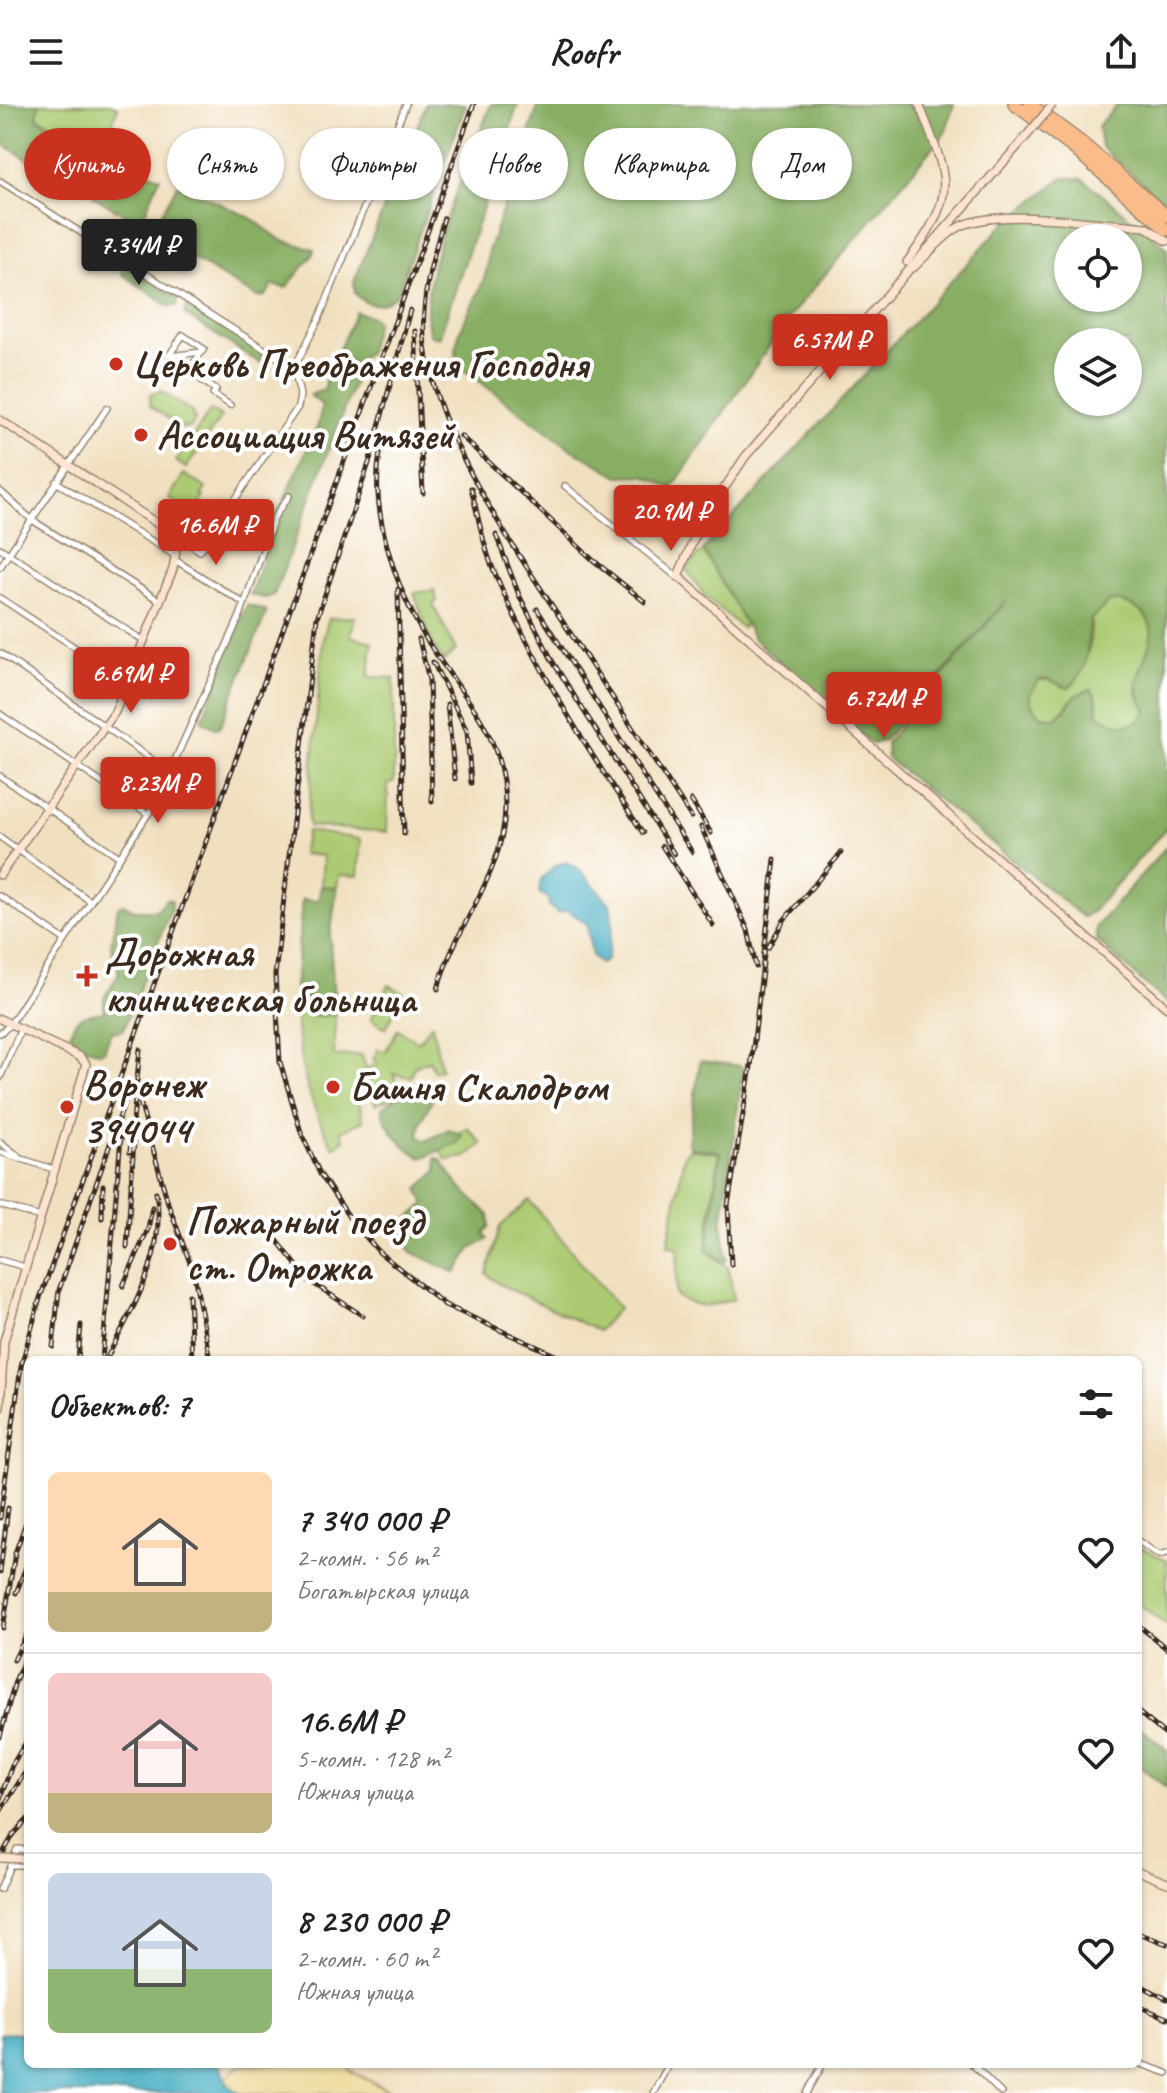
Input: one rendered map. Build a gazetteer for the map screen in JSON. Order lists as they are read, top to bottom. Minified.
{"places":{"other":["Церковь Преображения Господня","Ассоциация Витязей","Башня Скалодром","Воронеж 394044","Пожарный поезд ст. Отрожка"],"health":["Дорожная клиническая больница"]},"page":{"header":"Roofr","chip":["Купить","Снять","Фильтры","Новое","Квартира","Дом"],"price":["7.34M ₽","6.57M ₽","20.9M ₽","16.6M ₽","6.69M ₽","6.72M ₽","8.23M ₽"],"heading":"Объектов: 7","list":[{"name":"7 340 000 ₽","note":"2-комн. · 56 m² · Богатырская улица"},{"name":"16.6M ₽","note":"5-комн. · 128 m² · Южная улица"},{"name":"8 230 000 ₽","note":"2-комн. · 60 m² · Южная улица"}]}}
